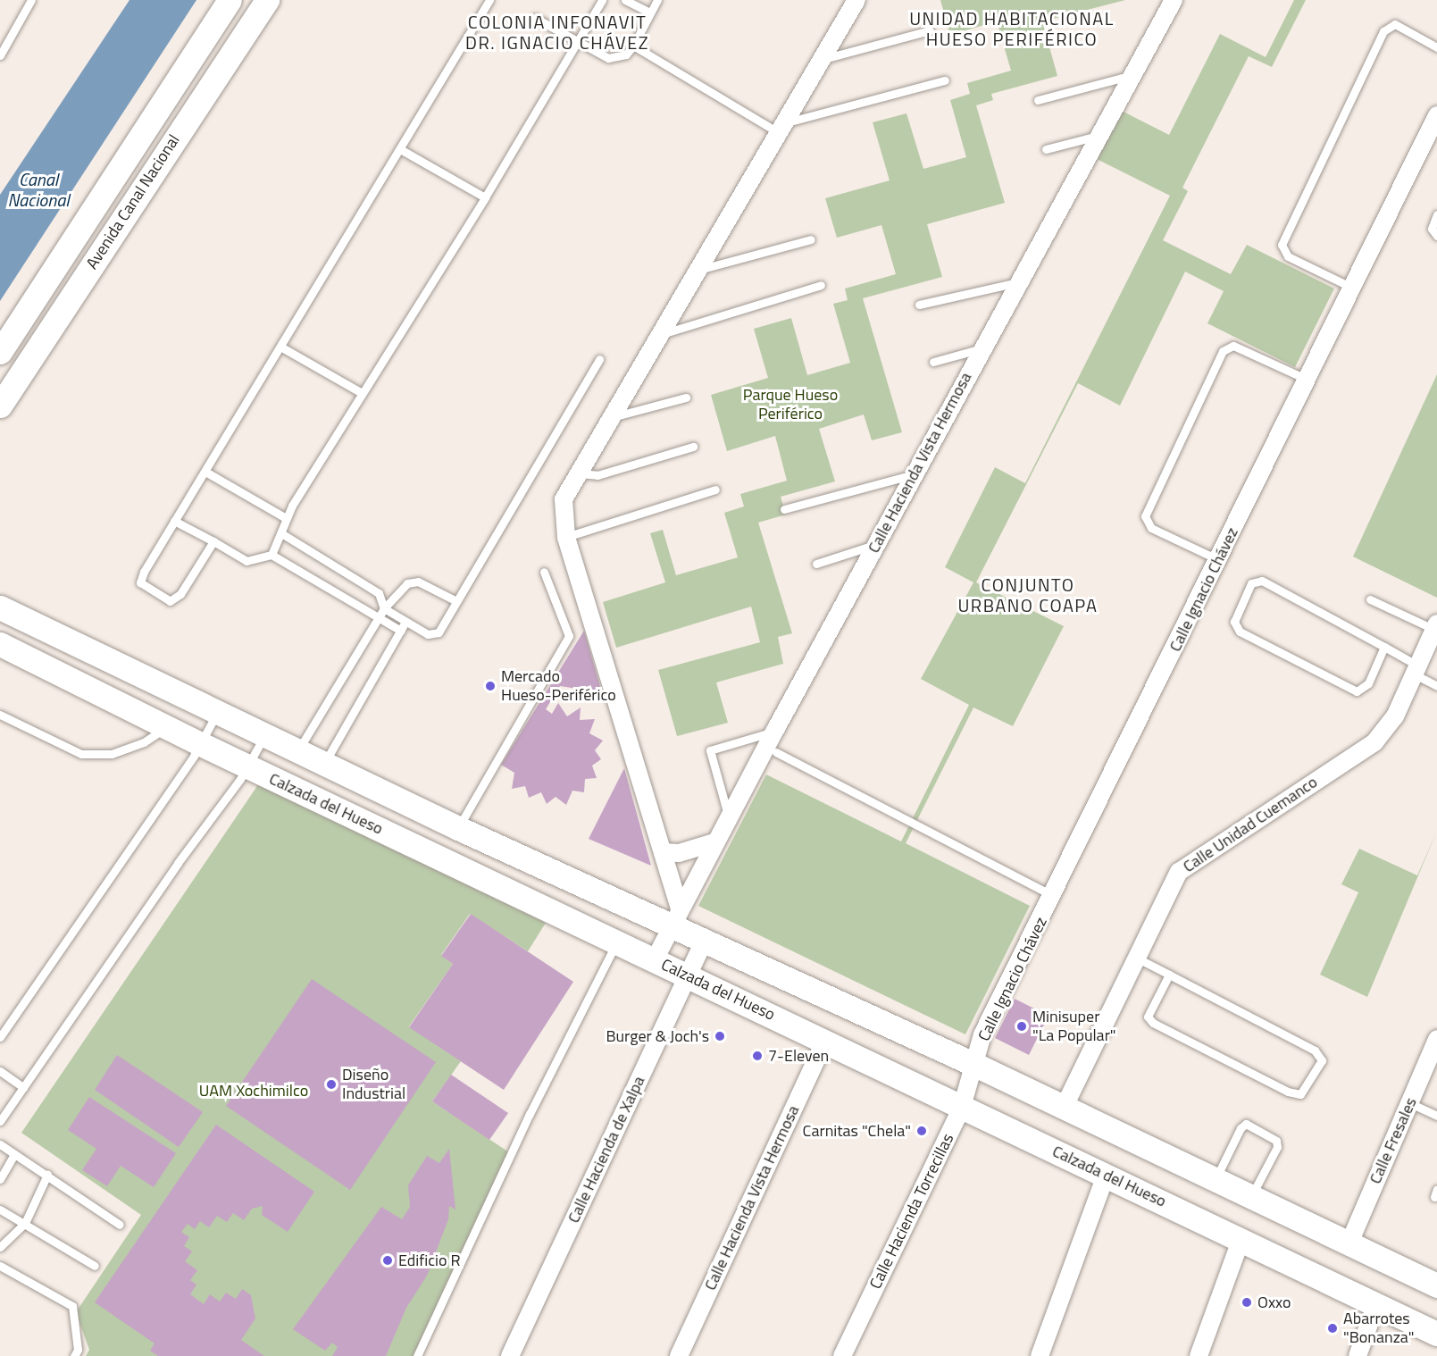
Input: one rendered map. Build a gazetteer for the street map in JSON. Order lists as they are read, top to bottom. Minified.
{"streets":{"main road":["Avenida Canal Nacional","Calzada del Hueso"],"street":["Calle Hacienda Vista Hermosa","Calle Ignacio Chávez","Calle Unidad Cuemanco","Calle Fresales","Calle Hacienda de Xalpa","Calle Hacienda Torrecillas"]},"crossings":[["Calle Hacienda Vista Hermosa","Calzada del Hueso"],["Calle Ignacio Chávez","Calle Hacienda Torrecillas"],["Calzada del Hueso","Calle Hacienda de Xalpa"],["Calzada del Hueso","Calle Hacienda Torrecillas"]],"districts":["UNIDAD HABITACIONAL HUESO PERIFÉRICO","COLONIA INFONAVIT DR. IGNACIO CHÁVEZ","CONJUNTO URBANO COAPA"],"water":["Canal Nacional"],"parks":["Parque Hueso Periférico","UAM Xochimilco"],"places":["Mercado Hueso-Periférico","Minisuper \"La Popular\"","Burger & Joch's","7-Eleven","Diseño Industrial","Carnitas \"Chela\"","Edificio R","Oxxo","Abarrotes \"Bonanza\""]}
